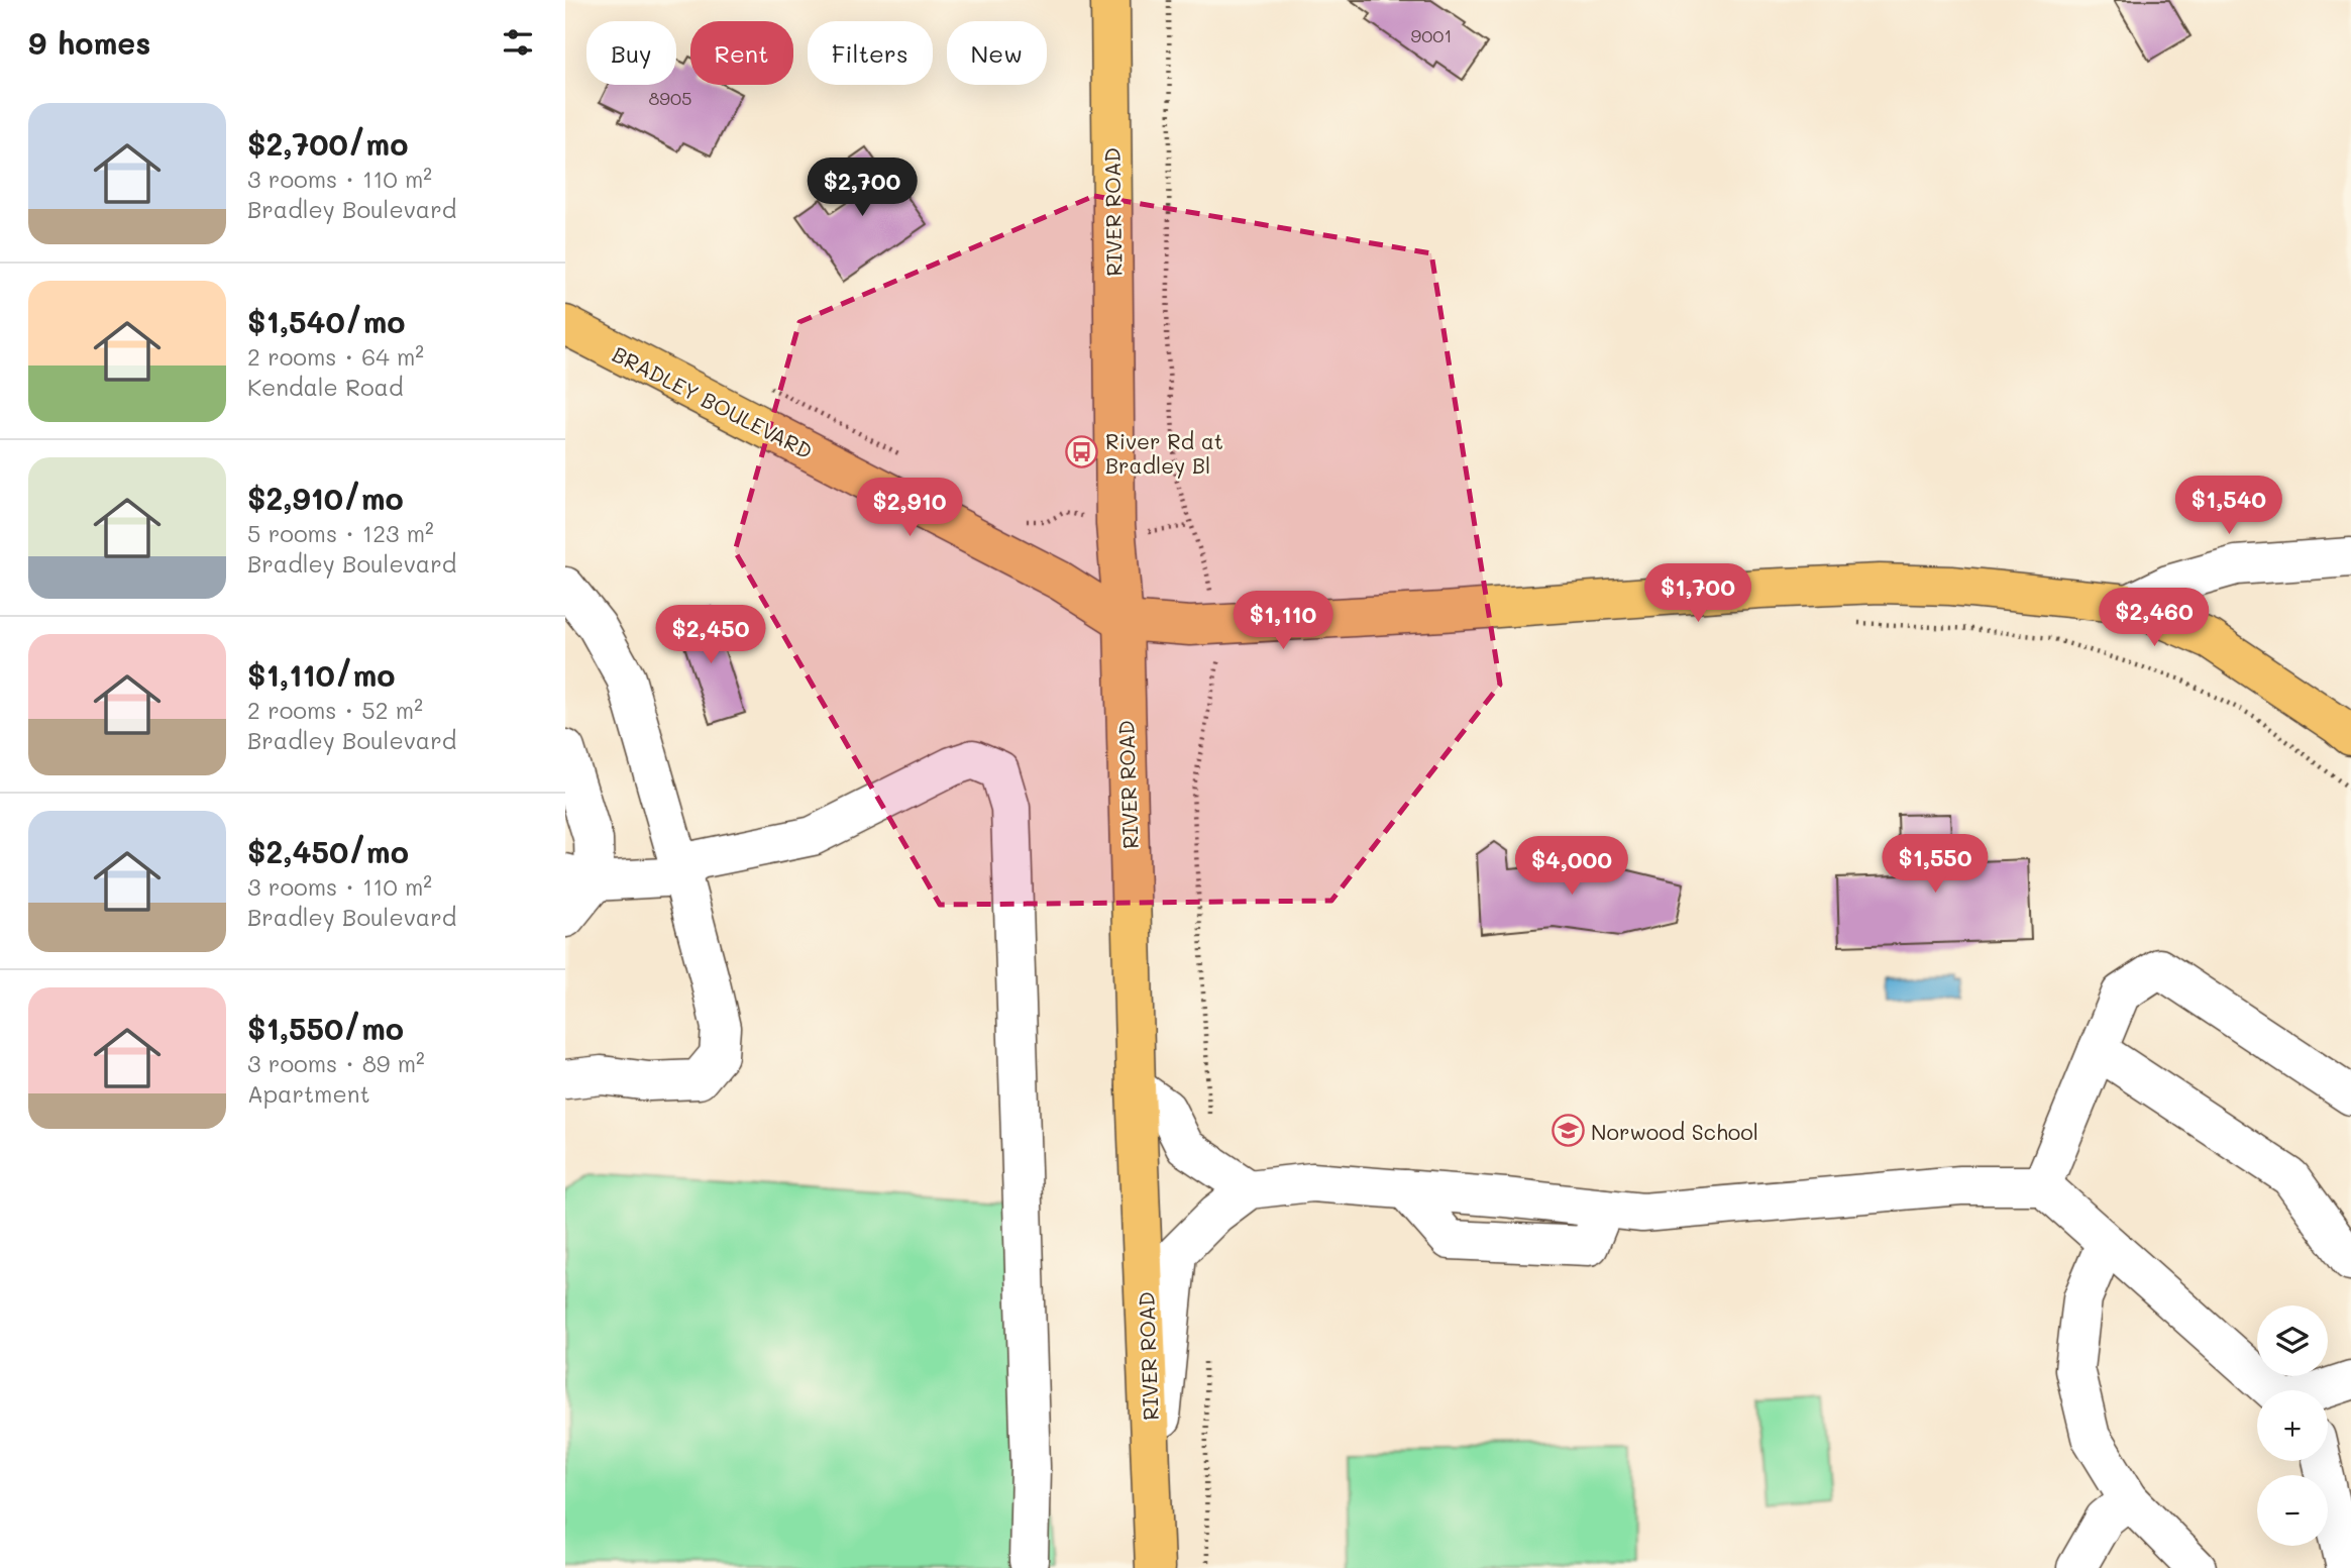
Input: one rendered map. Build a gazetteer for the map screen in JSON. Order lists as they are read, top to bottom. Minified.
{"streets":{"main road":["RIVER ROAD","BRADLEY BOULEVARD"]},"crossings":[["RIVER ROAD","BRADLEY BOULEVARD"]],"places":{"bus stop":["River Rd at Bradley Bl"],"school or university":["Norwood School"]},"house_numbers":["9001","8905"],"page":{"heading":"9 homes","chip":["Buy","Rent","Filters","New"],"list":[{"name":"$2,700/mo","note":"3 rooms · 110 m² · Bradley Boulevard"},{"name":"$1,540/mo","note":"2 rooms · 64 m² · Kendale Road"},{"name":"$2,910/mo","note":"5 rooms · 123 m² · Bradley Boulevard"},{"name":"$1,110/mo","note":"2 rooms · 52 m² · Bradley Boulevard"},{"name":"$2,450/mo","note":"3 rooms · 110 m² · Bradley Boulevard"},{"name":"$1,550/mo","note":"3 rooms · 89 m² · Apartment"}],"price":["$2,700","$1,540","$2,910","$1,700","$2,460","$1,110","$2,450","$1,550","$4,000"],"map_buttons":["+","−"]}}
